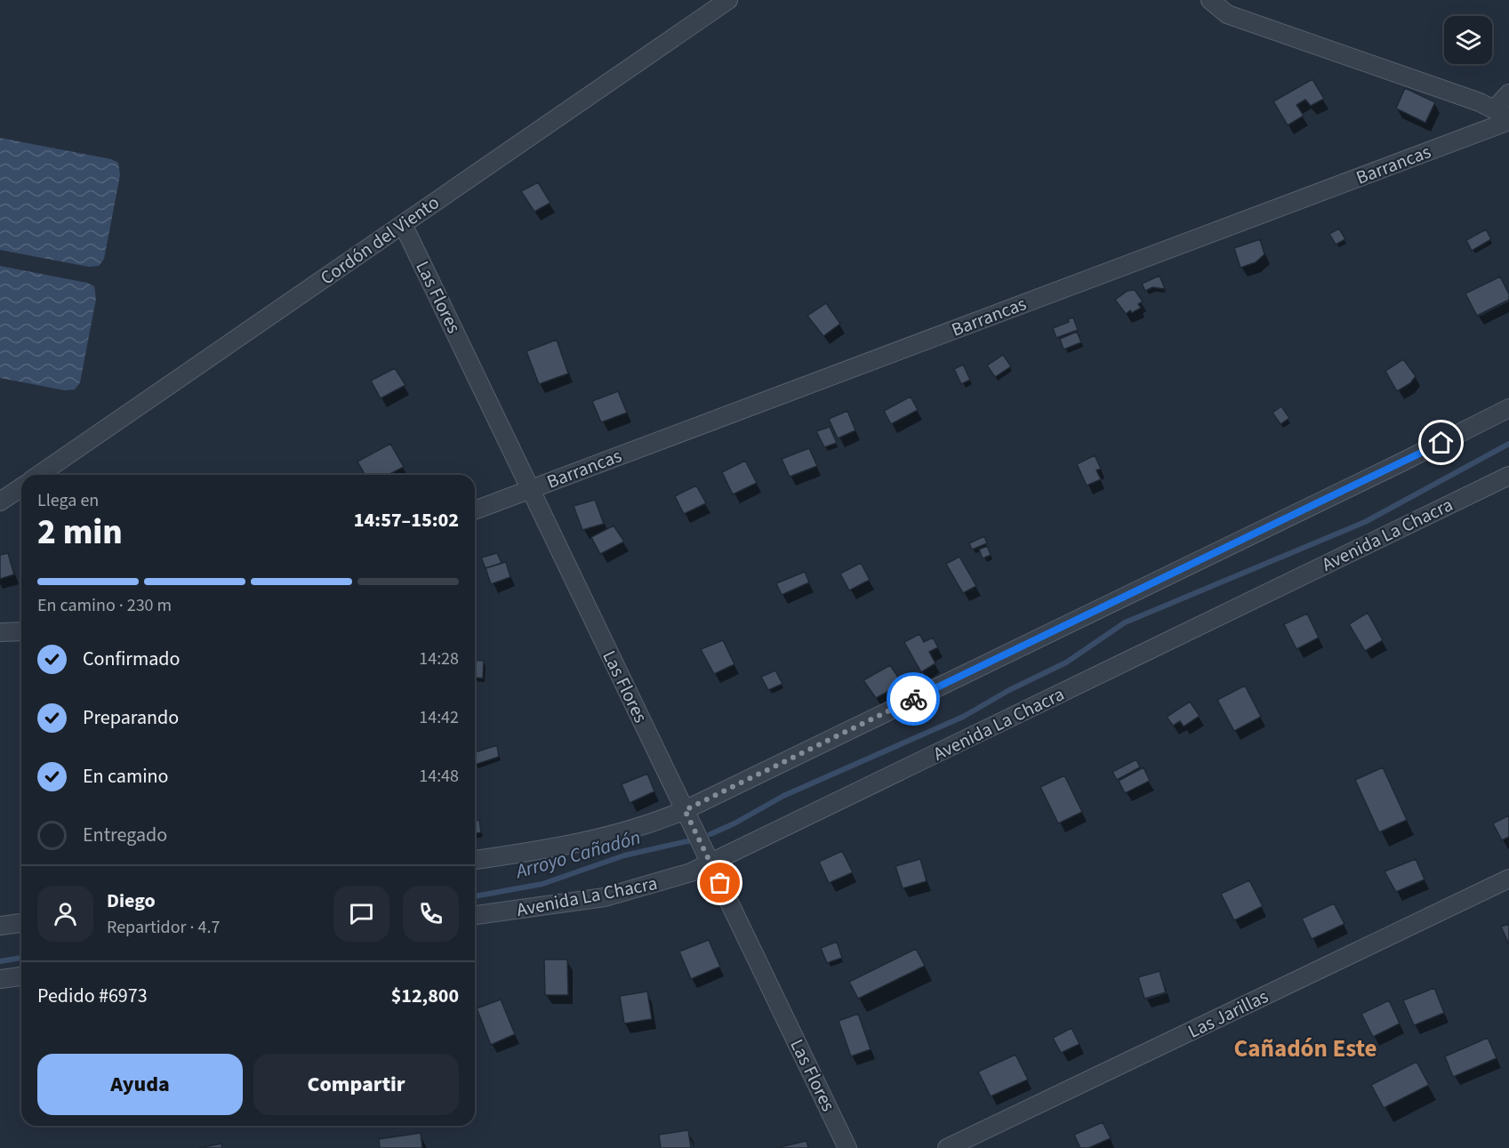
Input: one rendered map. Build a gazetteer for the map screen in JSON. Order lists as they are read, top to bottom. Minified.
{"streets":{"street":["Barrancas","Cordón del Viento","Las Flores","Avenida La Chacra","Las Jarillas"]},"crossings":[["Barrancas","Las Flores"],["Cordón del Viento","Las Flores"],["Las Flores","Avenida La Chacra"]],"districts":["Cañadón Este"],"water":["Arroyo Cañadón"],"page":{"heading":["2 min","Llega en","14:57–15:02"],"panel":["Diego","Repartidor · 4.7","Pedido #6973","$12,800"],"bar":"En camino · 230 m","list":[["Confirmado","14:28"],["Preparando","14:42"],["En camino","14:48"],"Entregado"],"buttons":["Ayuda","Compartir"]}}
